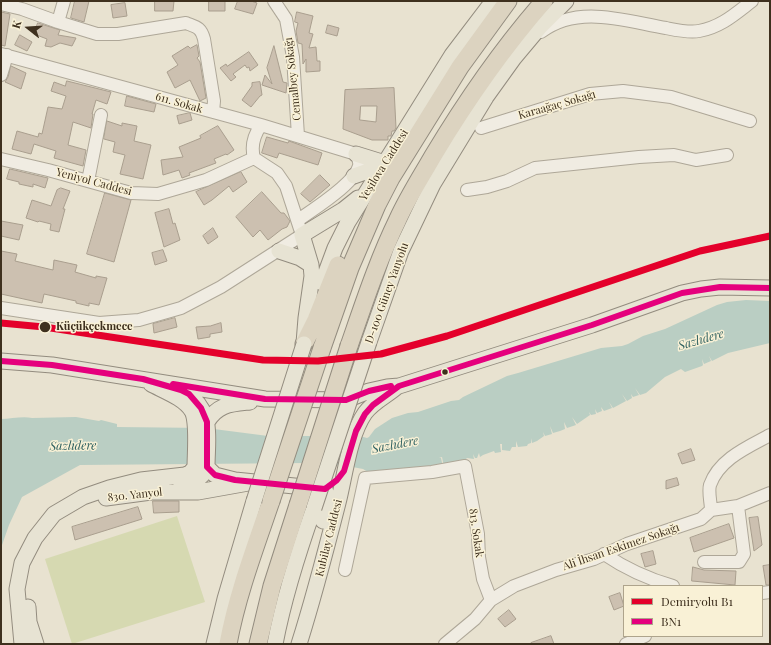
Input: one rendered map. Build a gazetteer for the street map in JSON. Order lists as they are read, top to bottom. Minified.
{"streets":{"main road":["Yeşilova Caddesi","D-100 Güney Yanyolu","830. Yanyol","Kubilay Caddesi"],"street":["Cemalbey Sokağı","611. Sokak","Karaağaç Sokağı","Yeniyol Caddesi","813. Sokak","Ali İhsan Eskimez Sokağı"]},"crossings":[["Cemalbey Sokağı","611. Sokak"],["813. Sokak","Ali İhsan Eskimez Sokağı"]],"water":["Sazlıdere"],"places":["Küçükçekmece"],"lines":["rail line B1","transit line BN1"],"legend":["Demiryolu B1","BN1"],"north":"left"}
